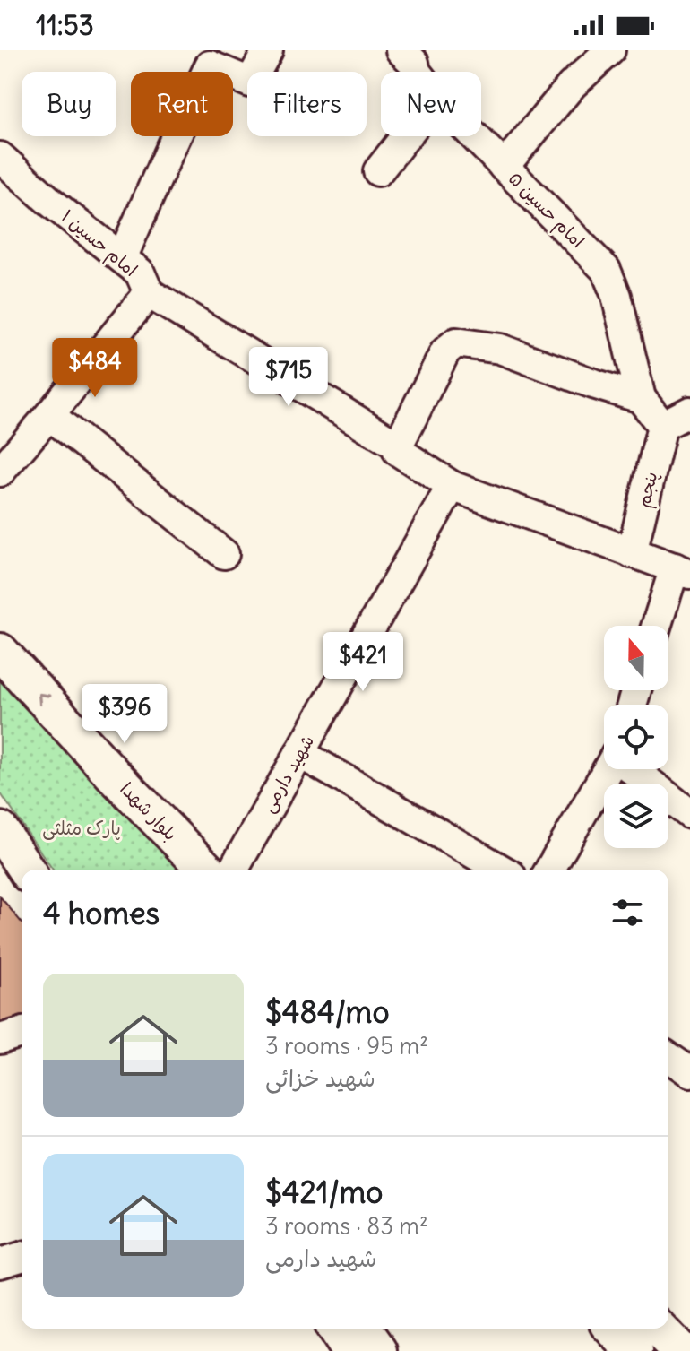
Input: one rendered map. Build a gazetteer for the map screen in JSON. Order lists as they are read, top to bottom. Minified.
{"streets":{"main road":["بلوار شهدا"],"street":["امام حسین ۵","امام حسین ۱","پنجم","شهید دارمی"]},"crossings":[["امام حسین ۱","پنجم"],["امام حسین ۱","شهید دارمی"]],"one_way":["بلوار شهدا"],"parks":["پارک مثلثی"],"north":"top","page":{"status":"11:53","chip":["Buy","Rent","Filters","New"],"price":["$484","$715","$421","$396"],"heading":"4 homes","list":[{"name":"$484/mo","note":"3 rooms · 95 m² · شهید خزائی"},{"name":"$421/mo","note":"3 rooms · 83 m² · شهید دارمی"}]}}
